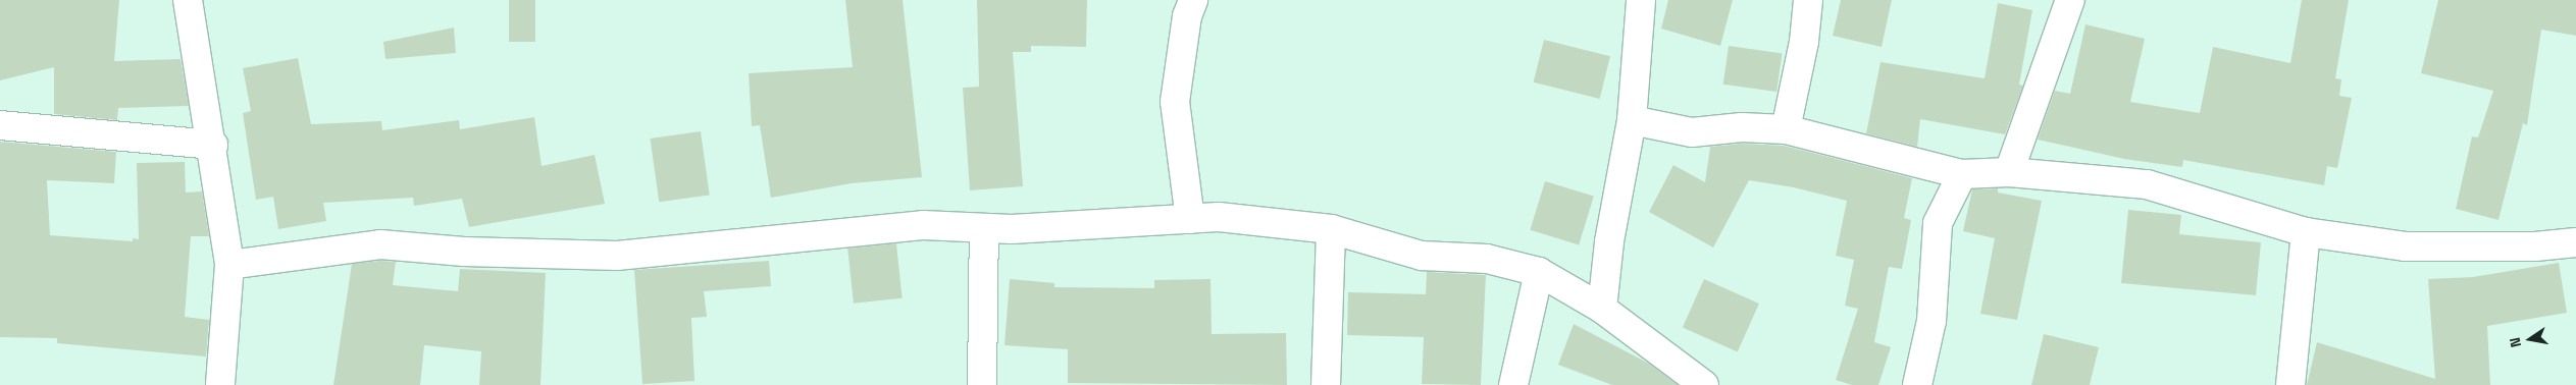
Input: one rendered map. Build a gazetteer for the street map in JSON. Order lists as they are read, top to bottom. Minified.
{"north":"left"}
